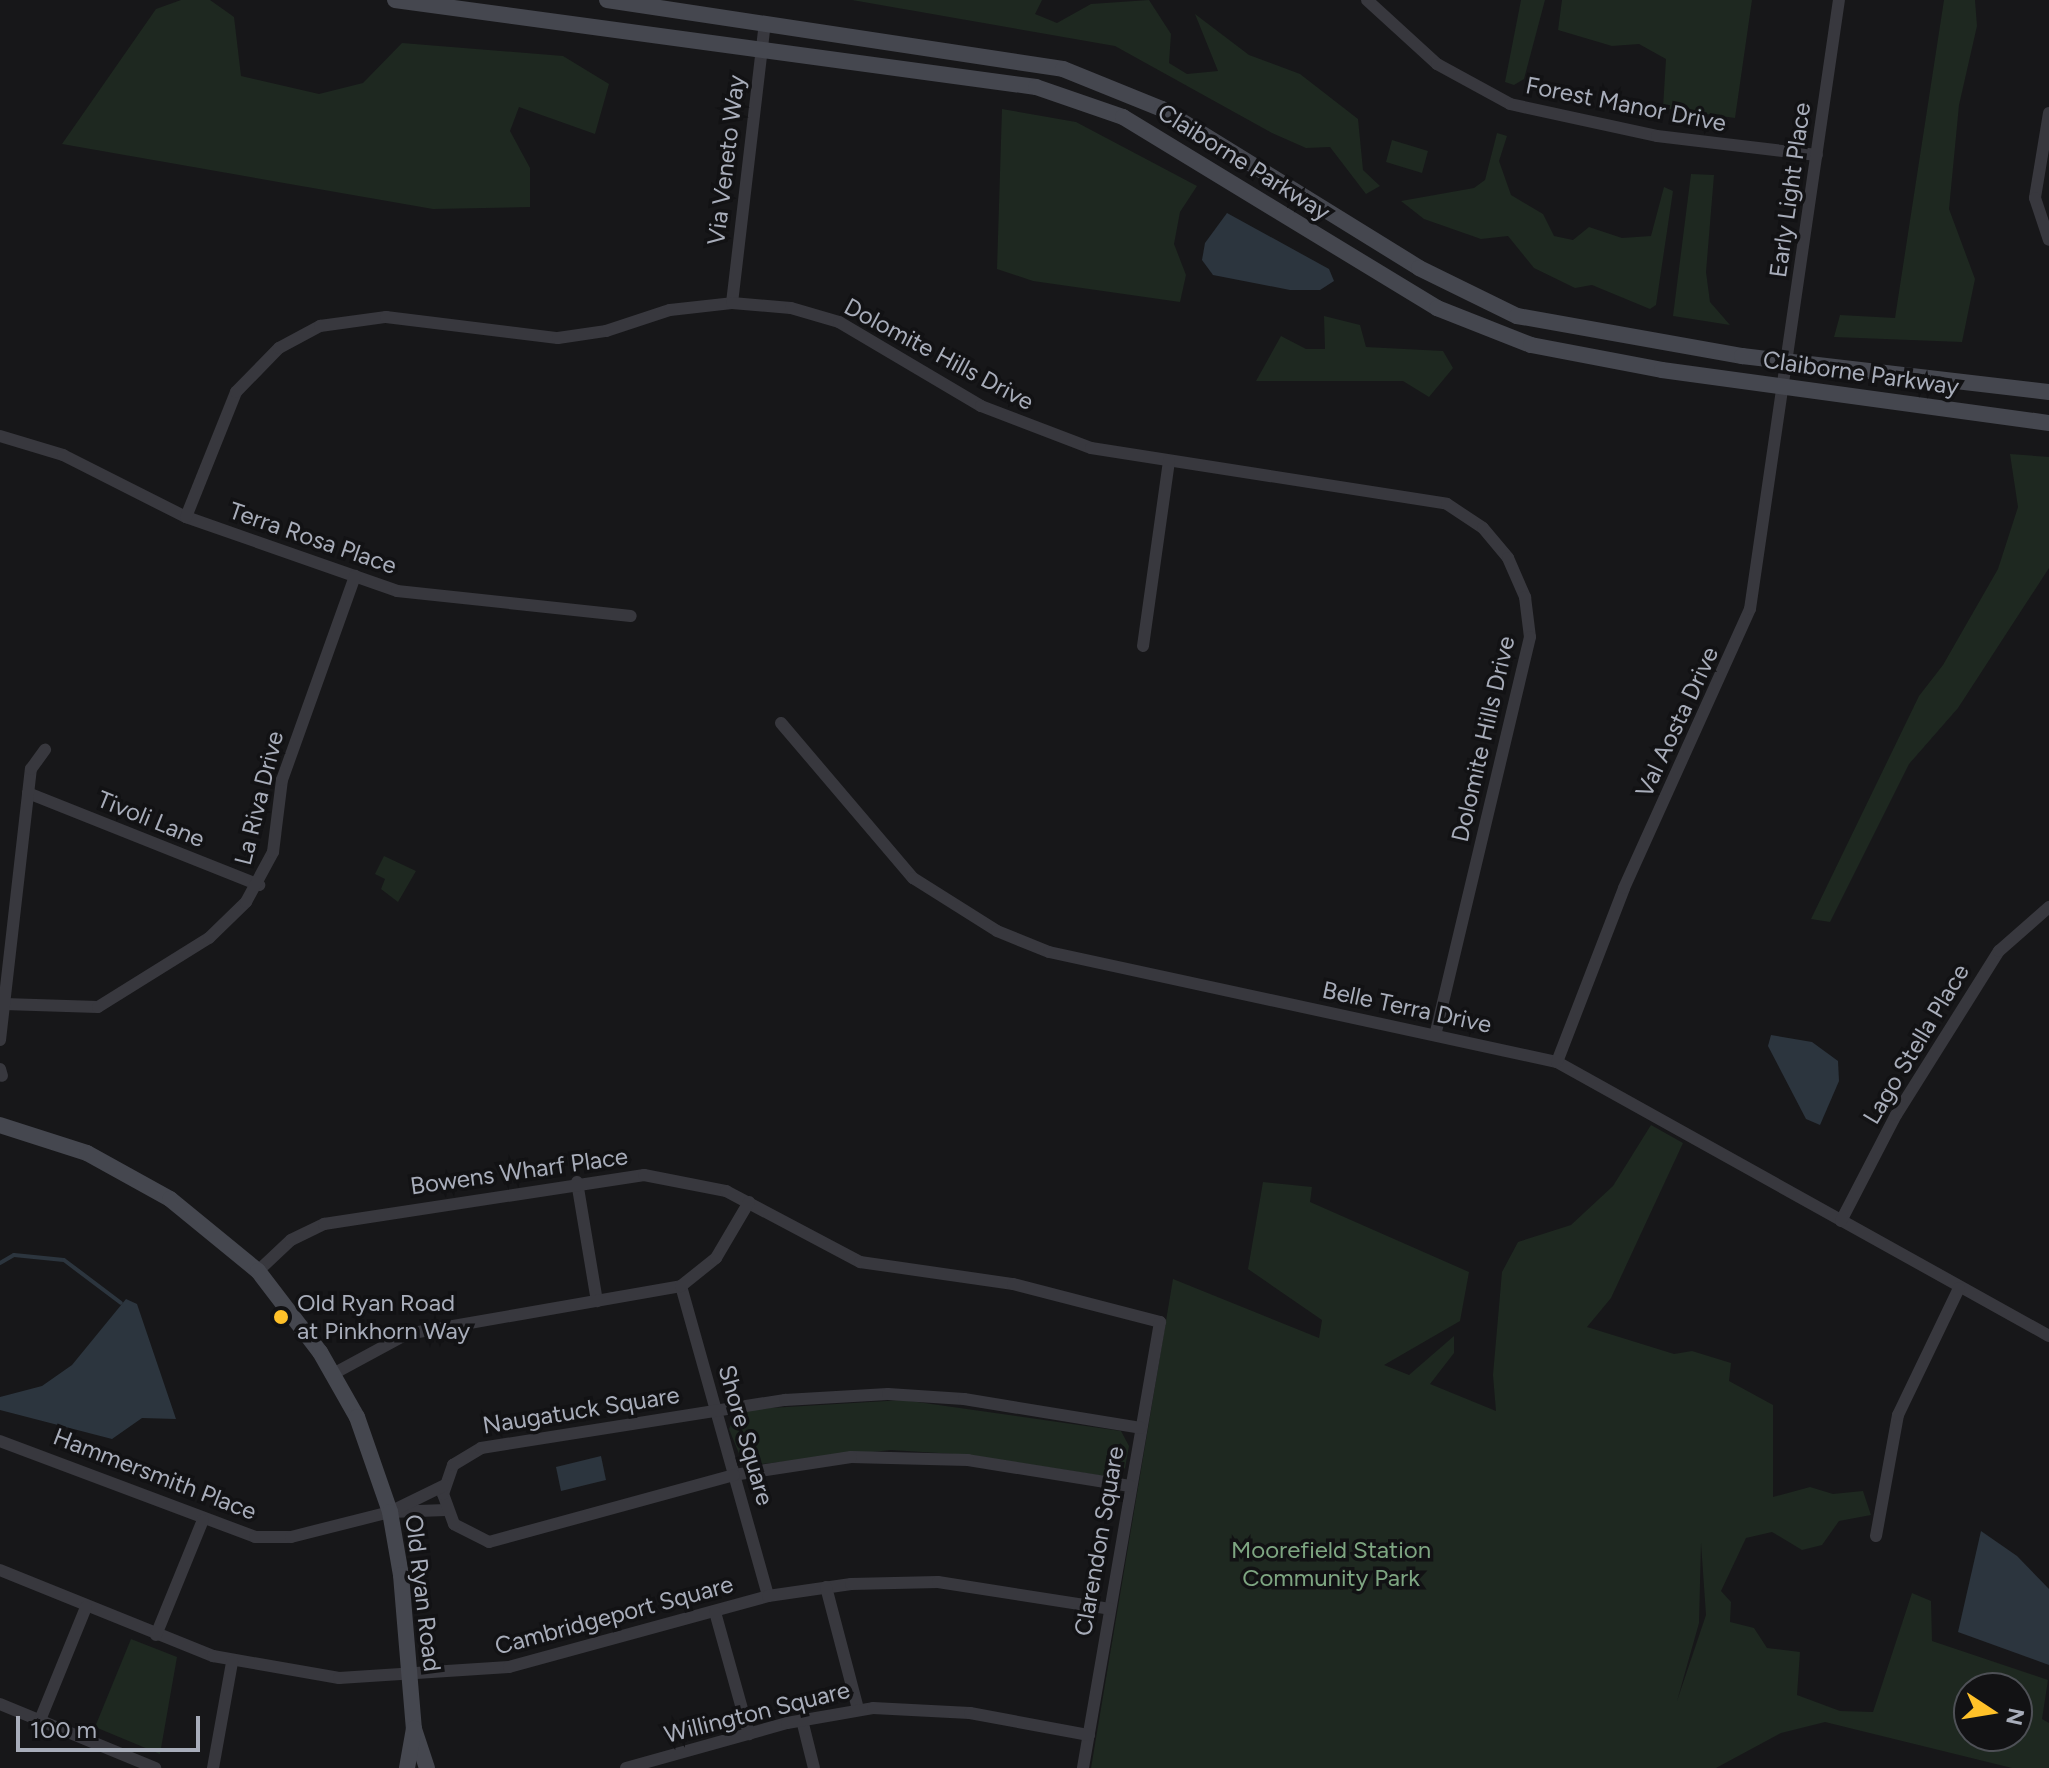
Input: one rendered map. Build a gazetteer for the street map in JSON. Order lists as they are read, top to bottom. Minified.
{"streets":{"main road":["Claiborne Parkway","Old Ryan Road"],"street":["Forest Manor Drive","Via Veneto Way","Early Light Place","Dolomite Hills Drive","Terra Rosa Place","Val Aosta Drive","La Riva Drive","Tivoli Lane","Belle Terra Drive","Lago Stella Place","Bowens Wharf Place","Naugatuck Square","Shore Square","Hammersmith Place","Clarendon Square","Cambridgeport Square","Willington Square"]},"crossings":[["Forest Manor Drive","Early Light Place"],["Via Veneto Way","Claiborne Parkway"],["Via Veneto Way","Dolomite Hills Drive"],["Claiborne Parkway","Early Light Place"],["Claiborne Parkway","Val Aosta Drive"],["Early Light Place","Val Aosta Drive"],["Dolomite Hills Drive","Terra Rosa Place"],["Dolomite Hills Drive","Belle Terra Drive"],["Terra Rosa Place","La Riva Drive"],["Val Aosta Drive","Belle Terra Drive"],["La Riva Drive","Tivoli Lane"],["Belle Terra Drive","Lago Stella Place"],["Bowens Wharf Place","Clarendon Square"],["Bowens Wharf Place","Old Ryan Road"],["Naugatuck Square","Shore Square"],["Naugatuck Square","Hammersmith Place"],["Naugatuck Square","Clarendon Square"],["Shore Square","Cambridgeport Square"],["Hammersmith Place","Old Ryan Road"],["Clarendon Square","Cambridgeport Square"],["Clarendon Square","Willington Square"],["Old Ryan Road","Cambridgeport Square"]],"parks":["Moorefield Station Community Park"],"places":["Old Ryan Road at Pinkhorn Way"],"scale_bar":"100 m","north":"right"}
